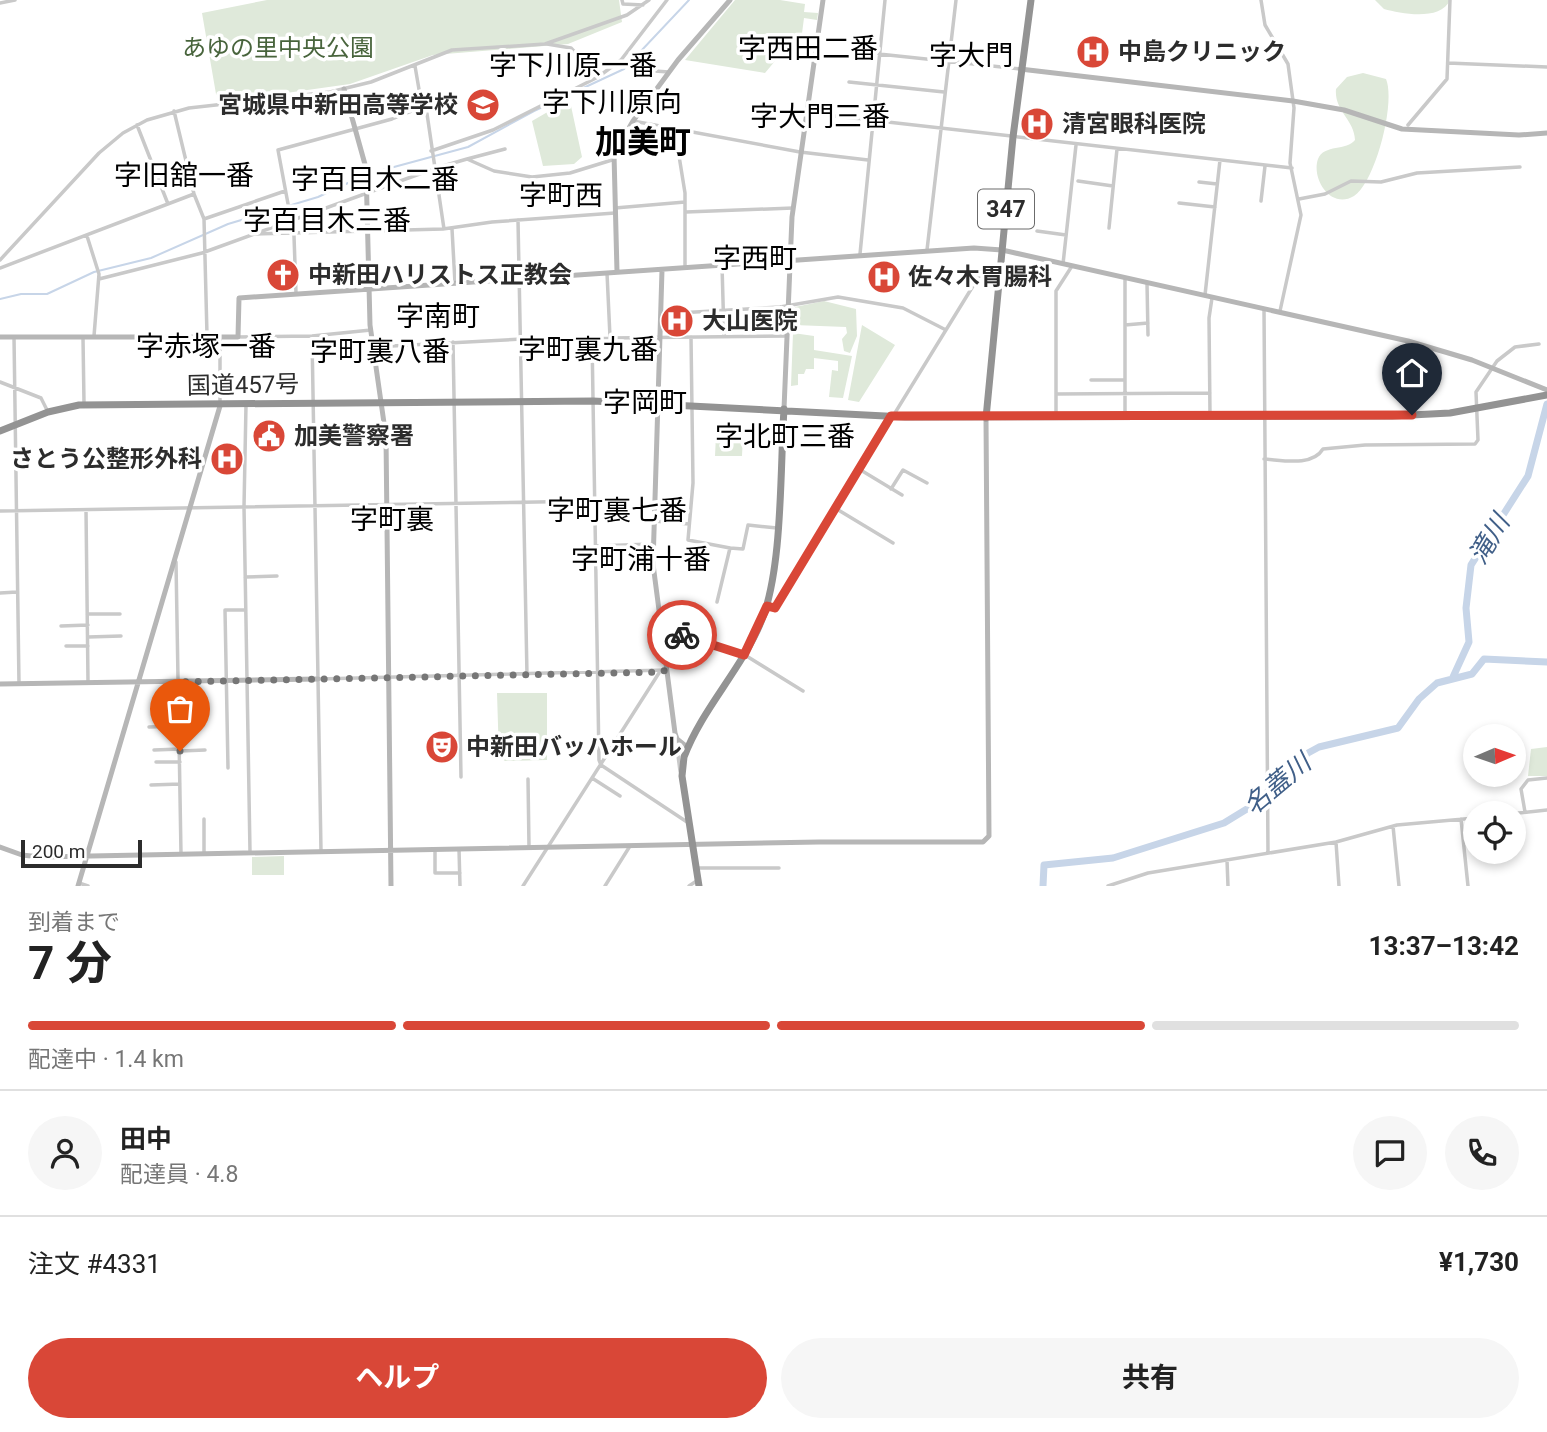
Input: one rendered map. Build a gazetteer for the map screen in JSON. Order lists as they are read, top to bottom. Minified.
{"streets":{"highway":["347","国道457号"]},"crossings":[["347","国道457号"]],"districts":["字西田二番","字大門","字下川原一番","字下川原向","字大門三番","加美町","字旧舘一番","字百目木二番","字町西","字百目木三番","字西町","字南町","字赤塚一番","字町裏九番","字町裏八番","字岡町","字北町三番","字町裏七番","字町裏","字町浦十番"],"water":["滝川","名蓋川"],"parks":["あゆの里中央公園"],"places":{"hospital":["中島クリニック","清宮眼科医院","佐々木胃腸科","大山医院","さとう公整形外科"],"school or university":["宮城県中新田高等学校"],"church":["中新田ハリストス正教会"],"public building":["加美警察署"],"theatre":["中新田バッハホール"]},"scale_bar":"200 m","north":"right","page":{"scale":"200 m","heading":["7 分","到着まで","13:37–13:42"],"panel":["田中","配達員 · 4.8","注文 #4331","¥1,730"],"bar":"配達中 · 1.4 km","buttons":["ヘルプ","共有"]}}
